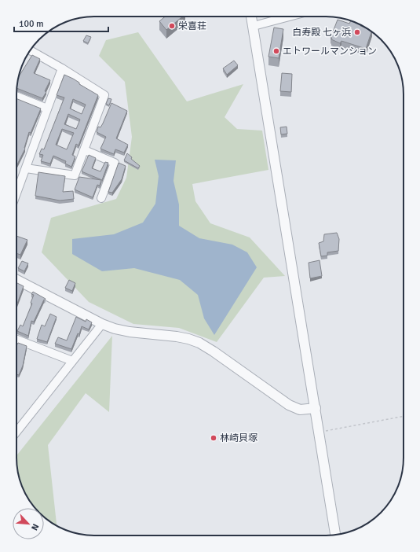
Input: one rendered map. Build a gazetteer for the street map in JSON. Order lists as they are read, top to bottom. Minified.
{"places":["栄喜荘","白寿殿 七ヶ浜","エトワールマンション","林崎貝塚"],"scale_bar":"100 m","north":"bottom right"}
